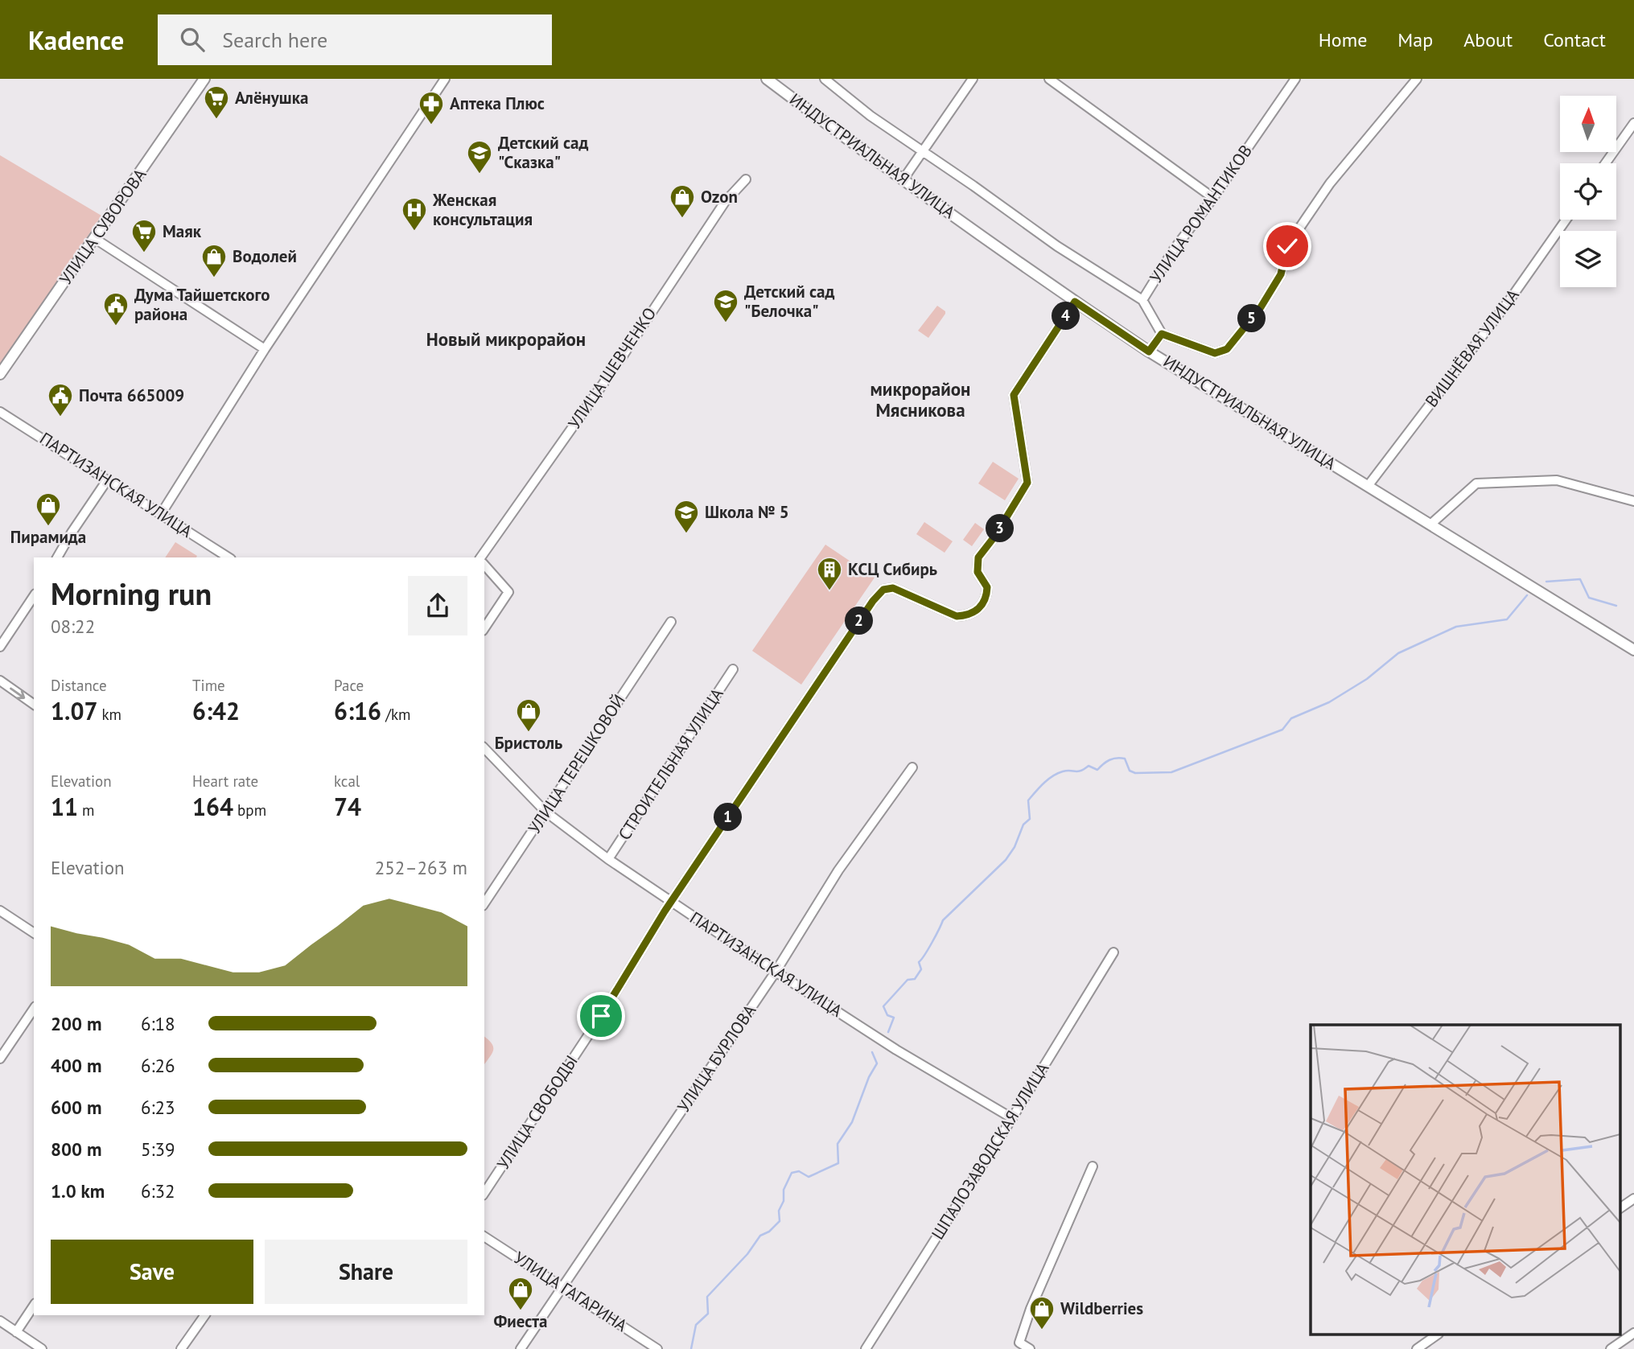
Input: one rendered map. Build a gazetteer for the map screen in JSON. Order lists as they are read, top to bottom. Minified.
{"streets":{"street":["ИНДУСТРИАЛЬНАЯ УЛИЦА","УЛИЦА РОМАНТИКОВ","УЛИЦА СУВОРОВА","ВИШНЁВАЯ УЛИЦА","УЛИЦА ШЕВЧЕНКО","ПАРТИЗАНСКАЯ УЛИЦА","УЛИЦА ТЕРЕШКОВОЙ","СТРОИТЕЛЬНАЯ УЛИЦА","УЛИЦА БУРЛОВА","УЛИЦА СВОБОДЫ","ШПАЛОЗАВОДСКАЯ УЛИЦА","УЛИЦА ГАГАРИНА"]},"crossings":[["ИНДУСТРИАЛЬНАЯ УЛИЦА","УЛИЦА РОМАНТИКОВ"],["ИНДУСТРИАЛЬНАЯ УЛИЦА","ВИШНЁВАЯ УЛИЦА"],["ИНДУСТРИАЛЬНАЯ УЛИЦА","УЛИЦА СВОБОДЫ"],["ПАРТИЗАНСКАЯ УЛИЦА","УЛИЦА ТЕРЕШКОВОЙ"],["ПАРТИЗАНСКАЯ УЛИЦА","СТРОИТЕЛЬНАЯ УЛИЦА"],["ПАРТИЗАНСКАЯ УЛИЦА","УЛИЦА БУРЛОВА"],["ПАРТИЗАНСКАЯ УЛИЦА","УЛИЦА СВОБОДЫ"],["ПАРТИЗАНСКАЯ УЛИЦА","ШПАЛОЗАВОДСКАЯ УЛИЦА"],["УЛИЦА БУРЛОВА","УЛИЦА ГАГАРИНА"]],"districts":["Новый микрорайон","микрорайон Мясникова"],"places":{"supermarket":["Алёнушка","Маяк"],"pharmacy":["Аптека Плюс"],"school or university":["Детский сад \"Сказка\"","Детский сад \"Белочка\"","Школа № 5"],"shop":["Ozon","Водолей","Пирамида","Бристоль","Фиеста","Wildberries"],"hospital":["Женская консультация"],"public building":["Дума Тайшетского района","Почта 665009"],"building":["КСЦ Сибирь"]},"north":"top","page":{"header":"Kadence","search":"Search here","nav":["Home","Map","About","Contact"],"pins":["4","5","3","2","1"],"heading":["Morning run","08:22"],"stats":[["Distance","1.07 km"],["Time","6:42"],["Pace","6:16 /km"],["Elevation","11 m"],["Heart rate","164 bpm"],["kcal","74"]],"chart":["Elevation","252–263 m"],"list":[{"name":"200 m","note":"6:18"},{"name":"400 m","note":"6:26"},{"name":"600 m","note":"6:23"},{"name":"800 m","note":"5:39"},{"name":"1.0 km","note":"6:32"}],"buttons":["Save","Share"]}}
